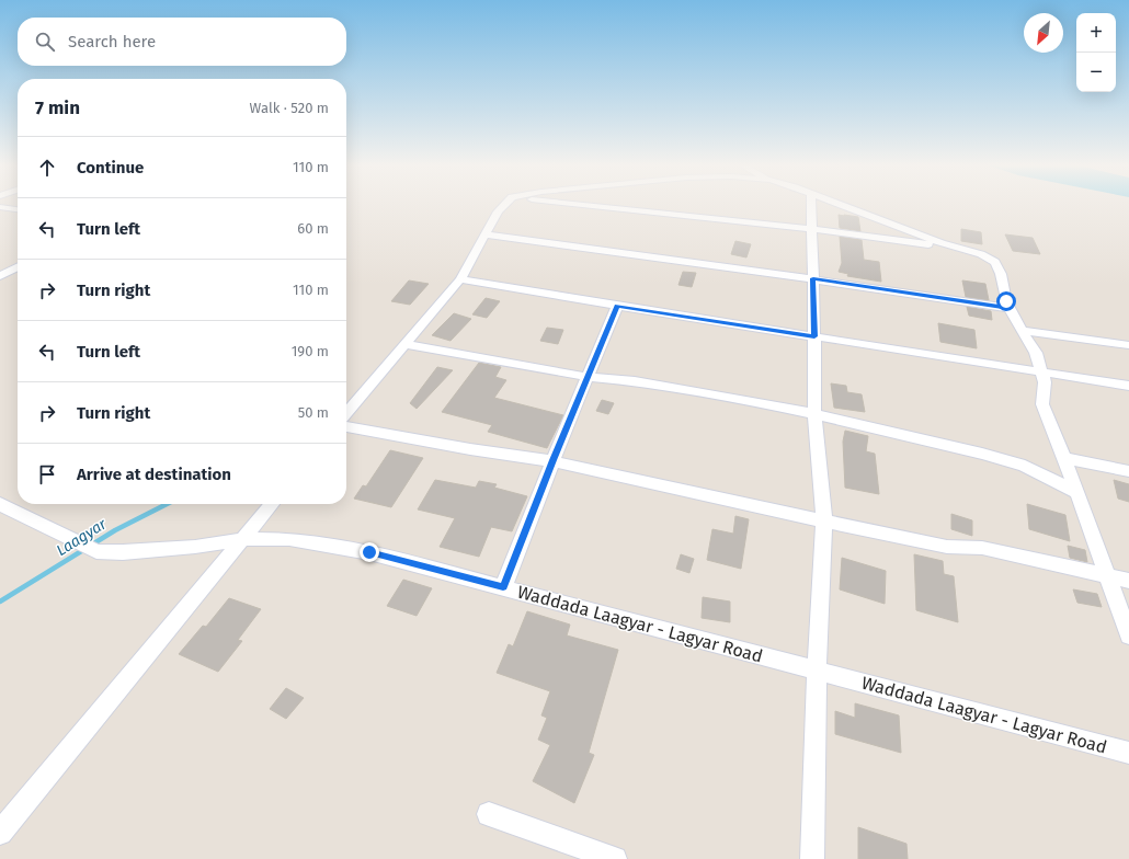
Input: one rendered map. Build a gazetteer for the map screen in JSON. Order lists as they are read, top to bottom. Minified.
{"streets":{"street":["Waddada Laagyar - Lagyar Road"]},"water":["Laagyar"],"north":"bottom left","page":{"map_buttons":["+","−"],"search":"Search here","heading":["7 min","Walk · 520 m"],"list":[["Continue","110 m"],["Turn left","60 m"],["Turn right","110 m"],["Turn left","190 m"],["Turn right","50 m"],"Arrive at destination"]}}
